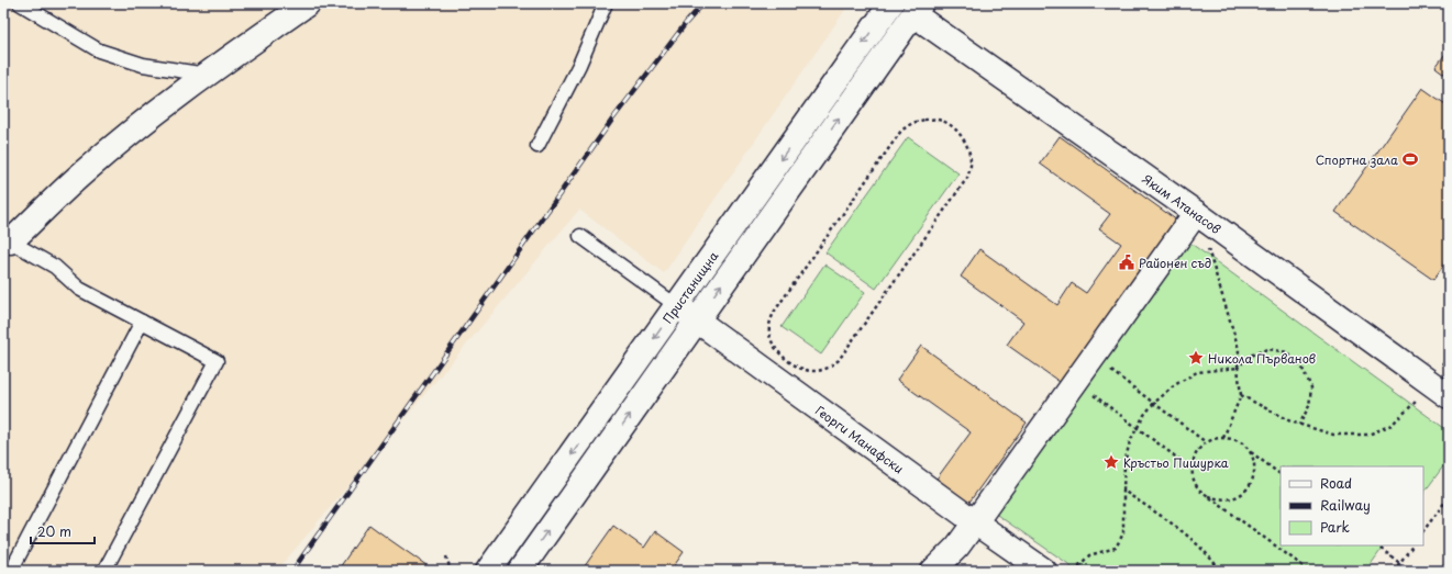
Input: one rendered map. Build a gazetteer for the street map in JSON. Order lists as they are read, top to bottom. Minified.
{"streets":{"street":["Яким Атанасов","Пристанищна","Георги Манафски"]},"crossings":[["Яким Атанасов","Пристанищна"],["Пристанищна","Георги Манафски"]],"places":{"sports":["Спортна зала"],"public building":["Районен съд"],"place":["Никола Първанов","Кръстьо Пишурка"]},"legend":["Road","Railway","Park"],"scale_bar":"20 m"}
